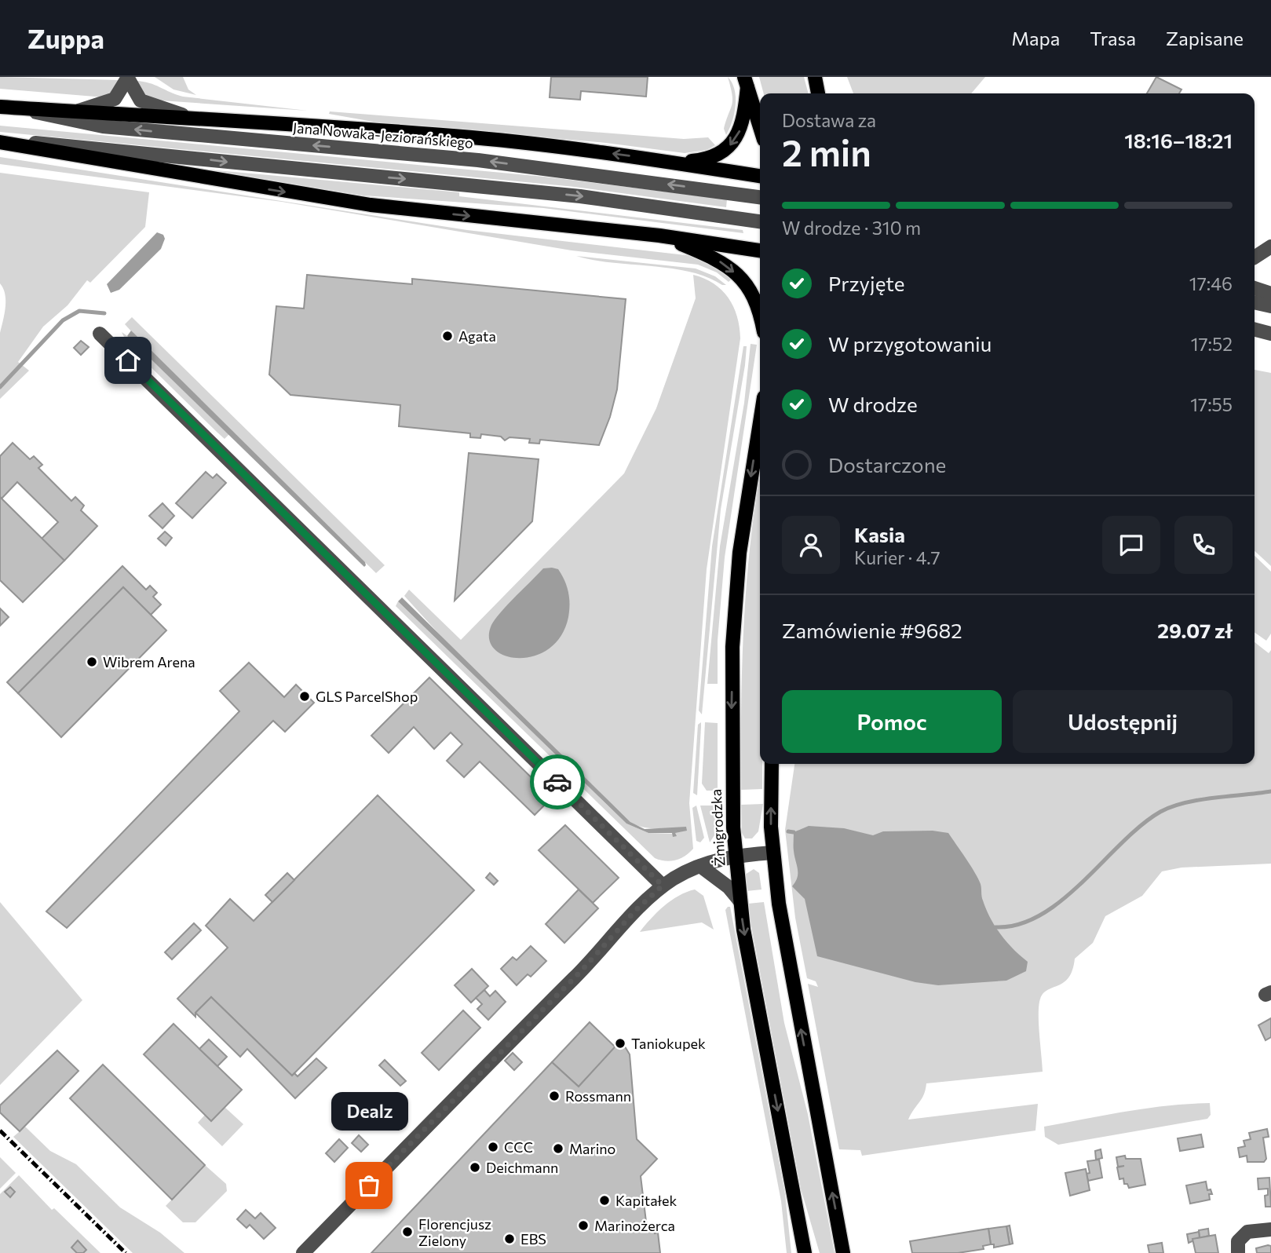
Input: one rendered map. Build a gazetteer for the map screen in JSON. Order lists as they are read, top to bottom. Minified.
{"streets":{"main road":["Jana Nowaka-Jeziorańskiego","Żmigrodzka"]},"places":["Agata","Wibrem Arena","GLS ParcelShop","Taniokupek","Rossmann","CCC","Marino","Deichmann","Dealz","Kapitałek","Marinożerca","Florencjusz Zielony","EBS"],"page":{"header":"Zuppa","nav":["Mapa","Trasa","Zapisane"],"heading":["2 min","Dostawa za","18:16–18:21"],"panel":["Kasia","Kurier · 4.7","Zamówienie #9682","29.07 zł"],"bar":"W drodze · 310 m","list":[["Przyjęte","17:46"],["W przygotowaniu","17:52"],["W drodze","17:55"],"Dostarczone"],"buttons":["Pomoc","Udostępnij"],"bubble":"Dealz"}}
